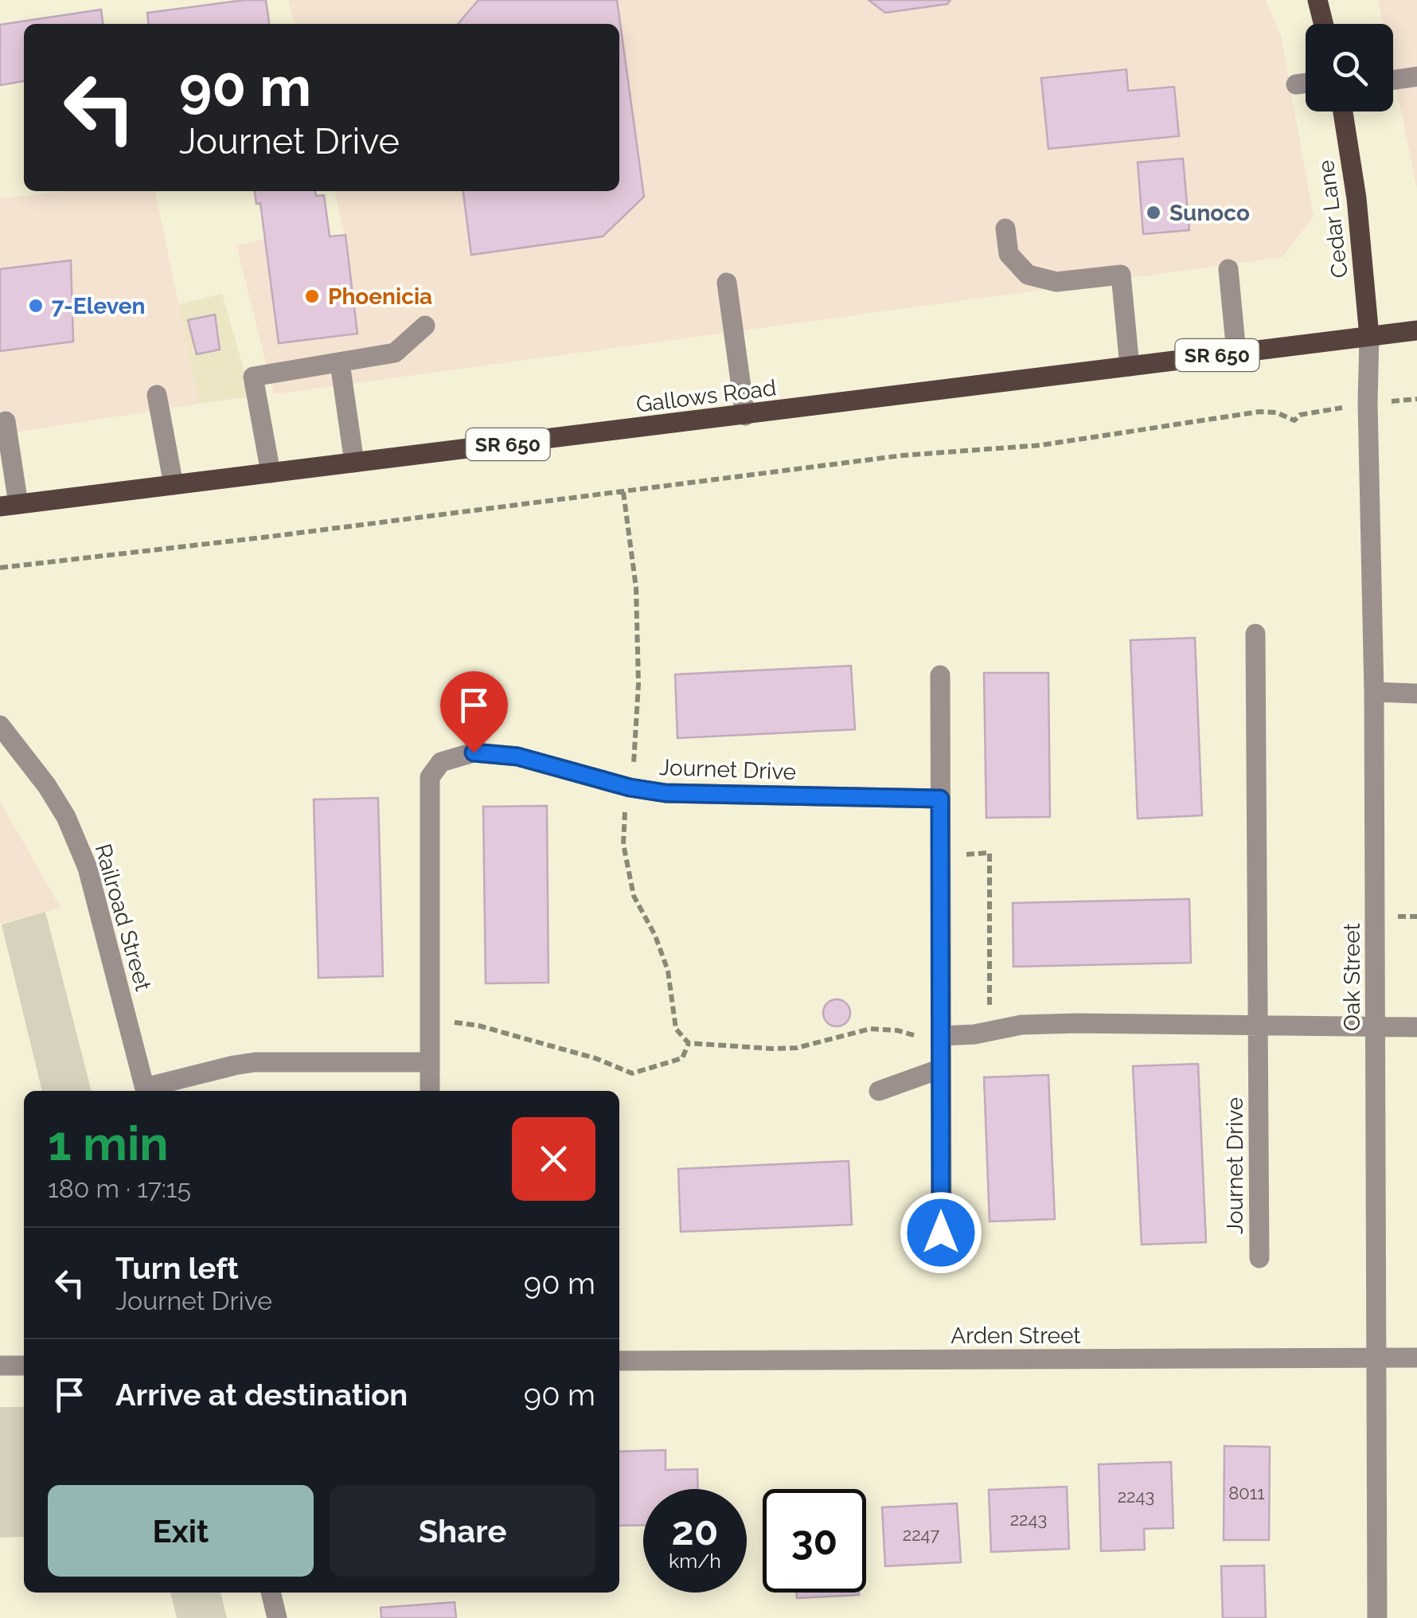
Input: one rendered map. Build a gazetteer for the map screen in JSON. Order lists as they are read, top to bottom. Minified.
{"streets":{"main road":["Cedar Lane","SR 650","Gallows Road"],"street":["Journet Drive","Railroad Street","Oak Street","Arden Street"]},"crossings":[["Cedar Lane","Gallows Road"],["Cedar Lane","Oak Street"],["Gallows Road","Oak Street"],["Oak Street","Arden Street"]],"places":["Sunoco","Phoenicia","7-Eleven"],"house_numbers":["8011","2243","2243","2247"],"page":{"turn":["90 m","Journet Drive"],"heading":["1 min","180 m · 17:15"],"list":[{"name":"Turn left","note":"Journet Drive","value":"90 m"},{"name":"Arrive at destination","value":"90 m"}],"buttons":["Exit","Share"],"speed":"20 km/h","limit":"30"}}
